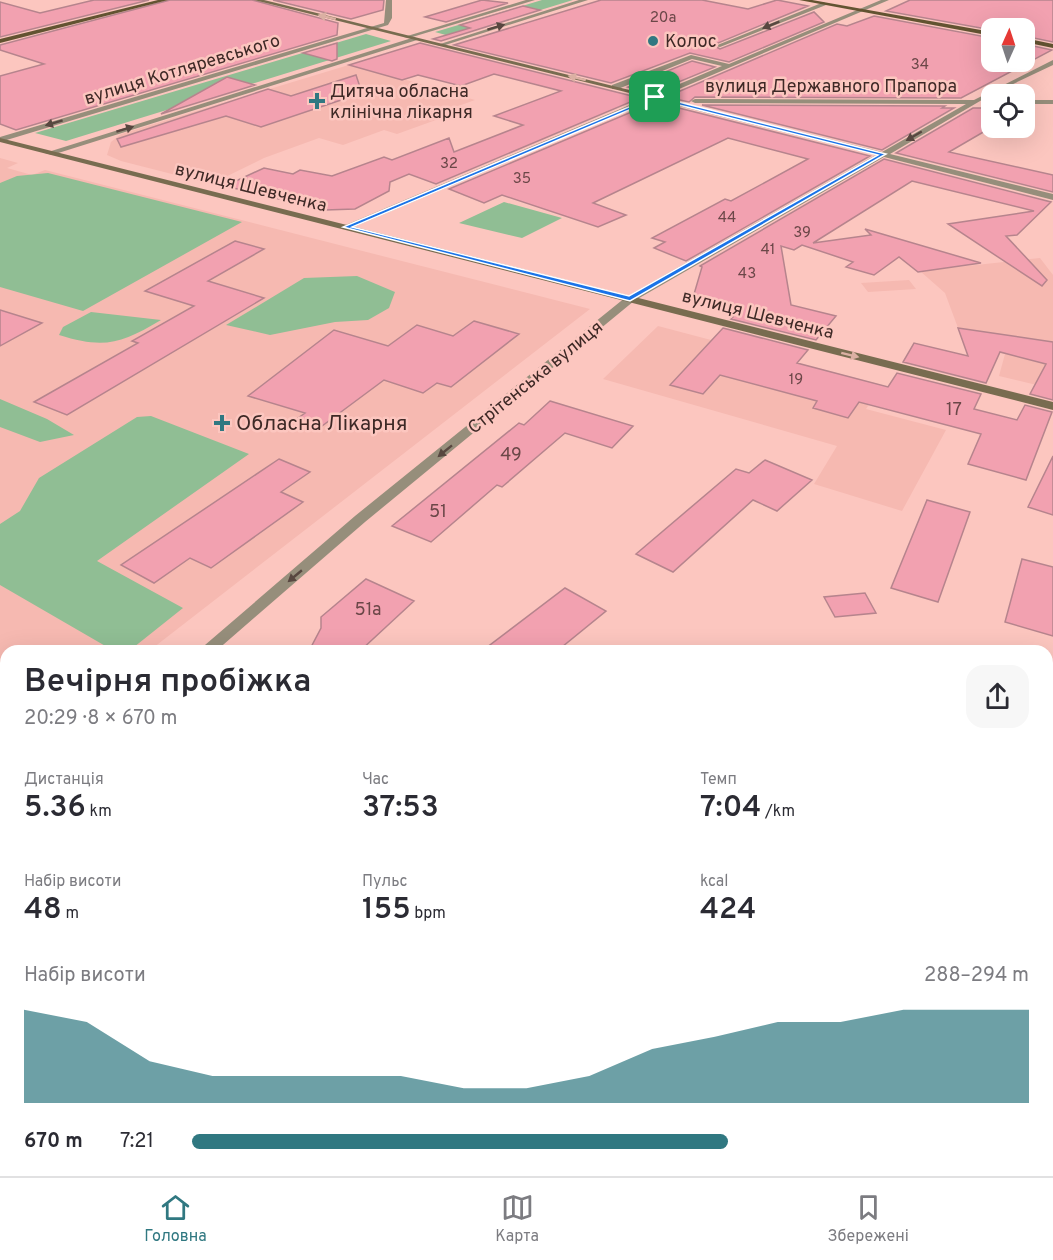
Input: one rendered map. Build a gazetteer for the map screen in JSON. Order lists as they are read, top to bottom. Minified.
{"streets":{"street":["вулиця Котляревського","вулиця Державного Прапора","вулиця Шевченка","Стрітенська вулиця"]},"crossings":[["вулиця Котляревського","вулиця Шевченка"],["вулиця Державного Прапора","Стрітенська вулиця"],["вулиця Шевченка","Стрітенська вулиця"]],"one_way":["вулиця Шевченка","Стрітенська вулиця"],"places":{"other":["Колос"],"health":["Дитяча обласна клінічна лікарня","Обласна Лікарня"]},"house_numbers":["20а","34","32","35","44","39","41","43","19","17","49","51","51а"],"north":"top","page":{"heading":["Вечірня пробіжка","20:29 · 8 × 670 m"],"stats":[["Дистанція","5.36 km"],["Час","37:53"],["Темп","7:04 /km"],["Набір висоти","48 m"],["Пульс","155 bpm"],["kcal","424"]],"chart":["Набір висоти","288–294 m"],"list":[{"name":"670 m","note":"7:21"}],"tabs":["Головна","Карта","Збережені"]}}
